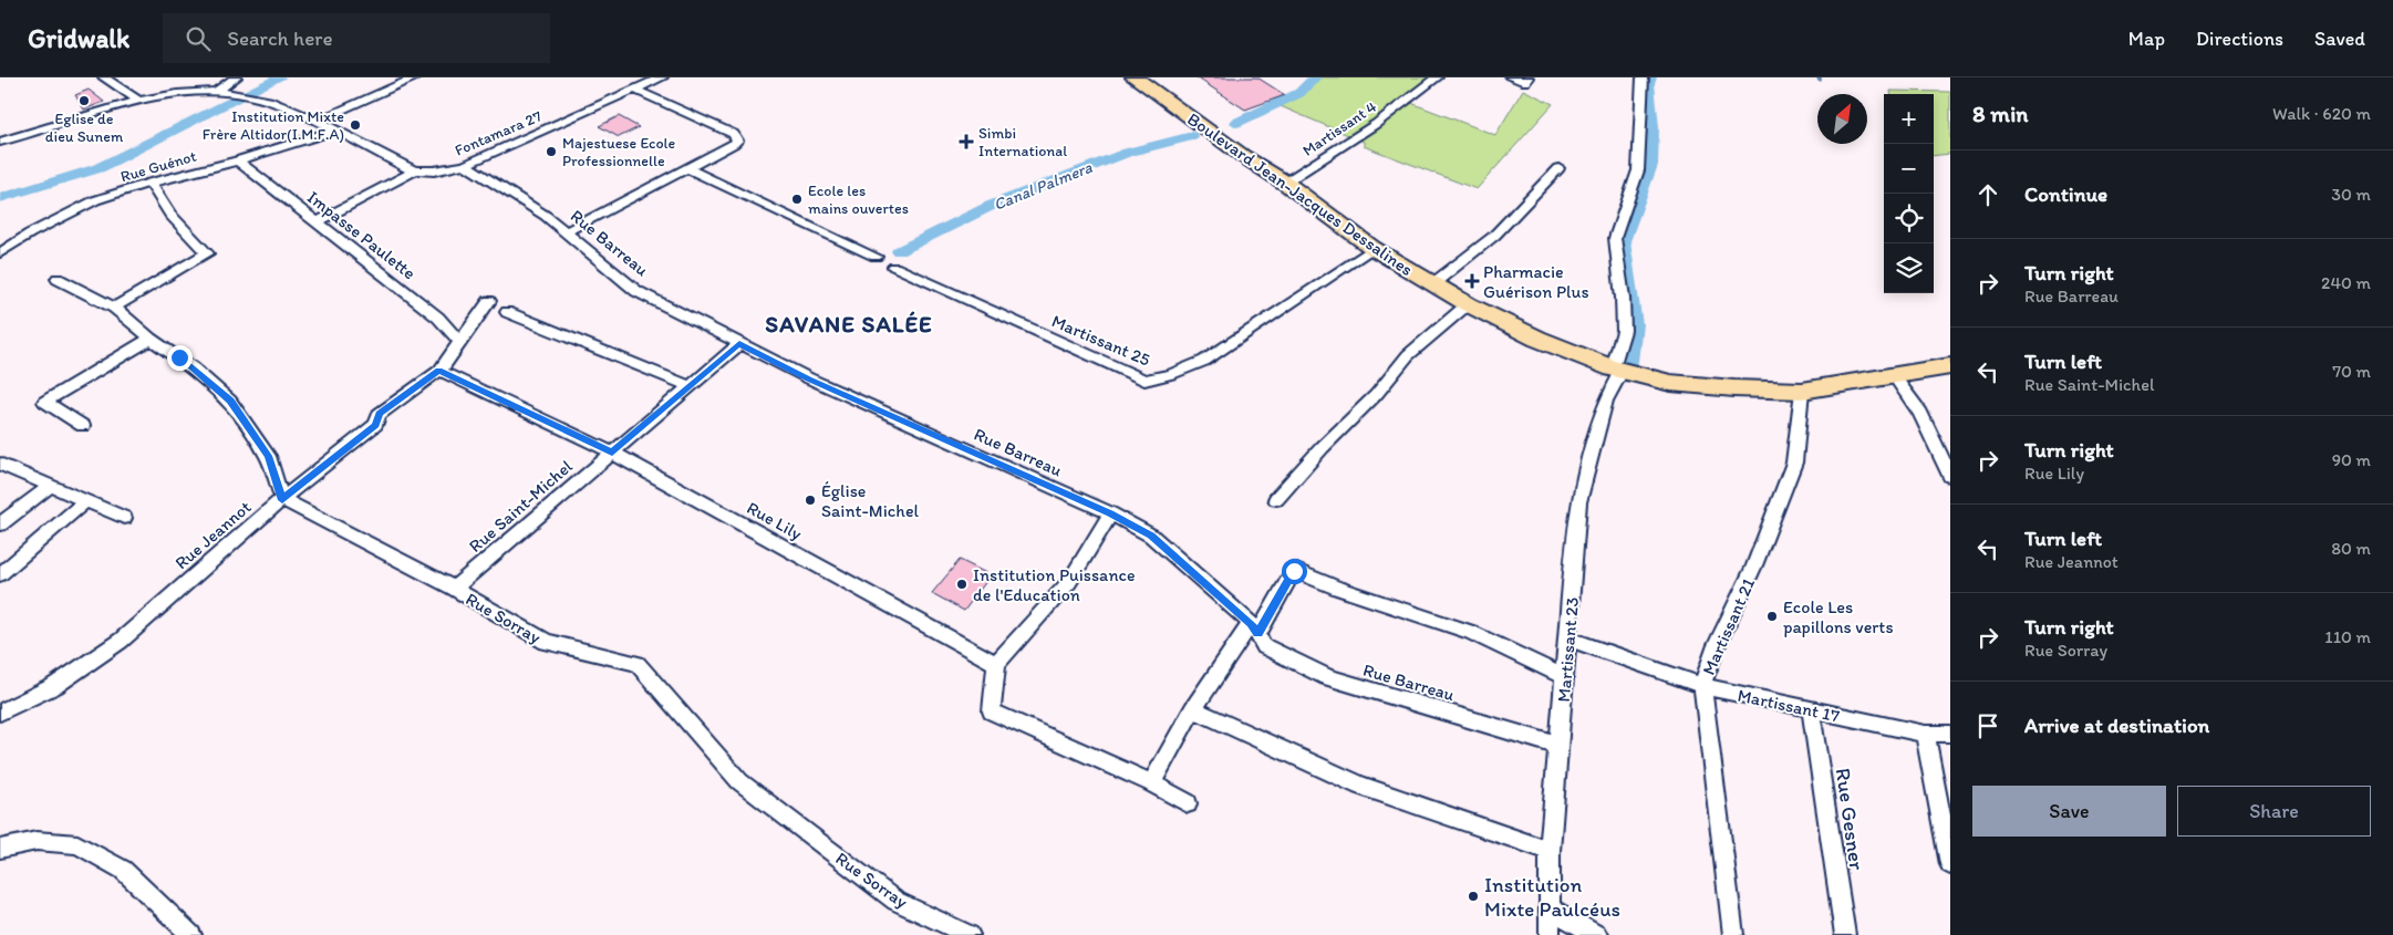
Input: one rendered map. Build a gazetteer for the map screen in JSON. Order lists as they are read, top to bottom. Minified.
{"streets":{"main road":["Boulevard Jean-Jacques Dessalines"],"street":["Martissant 4","Fontamara 27","Rue Guénot","Impasse Paulette","Rue Barreau","Martissant 25","Rue Saint-Michel","Rue Lily","Rue Jeannot","Rue Sorray","Martissant 21","Martissant 23","Martissant 17","Rue Gesner"]},"crossings":[["Martissant 4","Boulevard Jean-Jacques Dessalines"],["Fontamara 27","Rue Barreau"],["Rue Guénot","Impasse Paulette"],["Boulevard Jean-Jacques Dessalines","Martissant 25"],["Boulevard Jean-Jacques Dessalines","Martissant 21"],["Boulevard Jean-Jacques Dessalines","Martissant 23"],["Rue Barreau","Rue Saint-Michel"],["Rue Barreau","Martissant 23"],["Rue Saint-Michel","Rue Lily"],["Rue Saint-Michel","Rue Sorray"],["Rue Lily","Rue Jeannot"],["Rue Jeannot","Rue Sorray"],["Martissant 21","Martissant 17"],["Martissant 23","Martissant 17"],["Martissant 17","Rue Gesner"]],"districts":["SAVANE SALÉE"],"water":["Canal Palmera"],"places":{"other":["Eglise de dieu Sunem","Institution Mixte Frère Altidor(I.M.F.A)","Majestuese Ecole Professionnelle","Ecole les mains ouvertes","Église Saint-Michel","Institution Puissance de l'Education","Ecole Les papillons verts","Institution Mixte Paulcéus"],"health":["Simbi International","Pharmacie Guérison Plus"]},"north":"top right","page":{"header":"Gridwalk","search":"Search here","nav":["Map","Directions","Saved"],"heading":["8 min","Walk · 620 m"],"map_buttons":["+","−"],"list":[["Continue","30 m"],["Turn right","Rue Barreau","240 m"],["Turn left","Rue Saint-Michel","70 m"],["Turn right","Rue Lily","90 m"],["Turn left","Rue Jeannot","80 m"],["Turn right","Rue Sorray","110 m"],"Arrive at destination"],"buttons":["Save","Share"]}}
